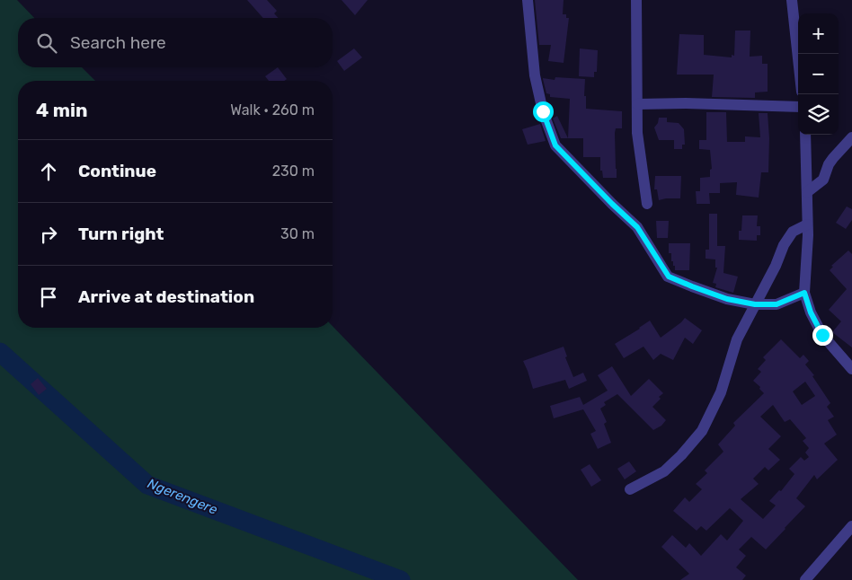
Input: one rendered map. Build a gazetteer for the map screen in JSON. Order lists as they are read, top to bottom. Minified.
{"water":["Ngerengere"],"page":{"map_buttons":["+","−"],"search":"Search here","heading":["4 min","Walk · 260 m"],"list":[["Continue","230 m"],["Turn right","30 m"],"Arrive at destination"]}}
